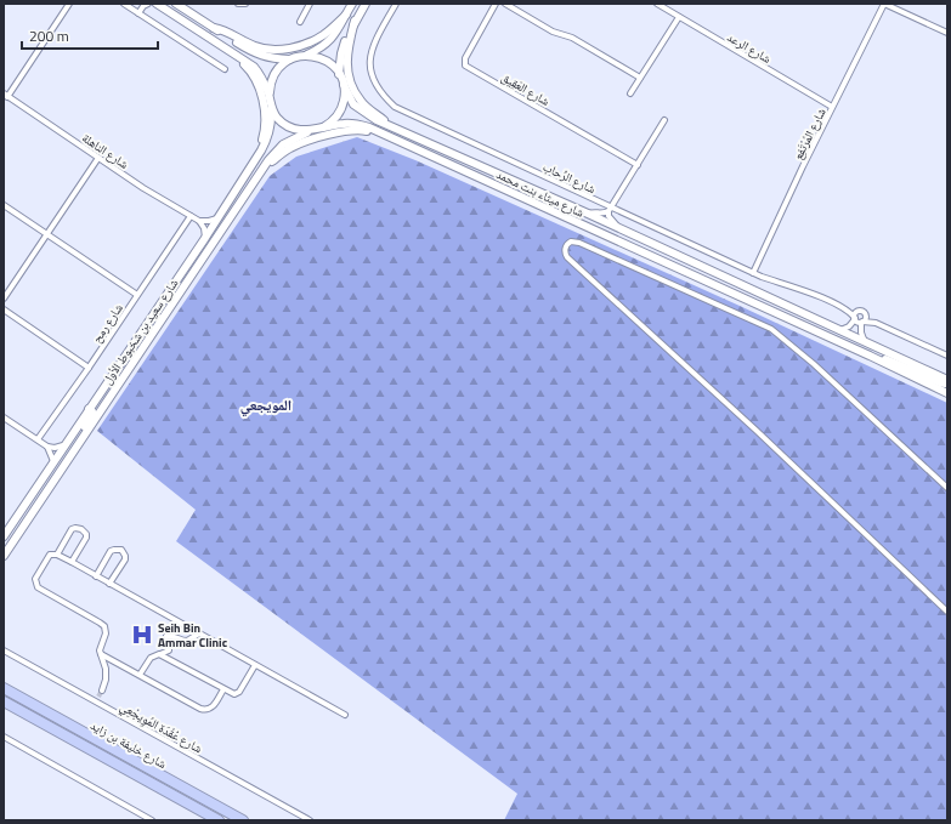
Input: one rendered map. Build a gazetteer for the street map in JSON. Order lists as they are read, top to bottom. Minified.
{"streets":{"highway":["شارع خليفة بن زايد"],"main road":["شارع ميثاء بنت محمد","شارع سعيد بن شخبوط الأول"],"street":["شارع الرعد","شارع العَقِيق","شارع المُرْتَفِع","شارع الناهلة","شارع الرِّحاب","شارع رمح","شارع عُقْدَة المُوِيجْعِي"]},"crossings":[["شارع الرعد","شارع المُرْتَفِع"],["شارع المُرْتَفِع","شارع الرِّحاب"],["شارع الناهلة","شارع رمح"],["شارع ميثاء بنت محمد","شارع سعيد بن شخبوط الأول"]],"districts":["المويجعي"],"places":{"hospital":["Seih Bin Ammar Clinic"]},"scale_bar":"200 m"}
